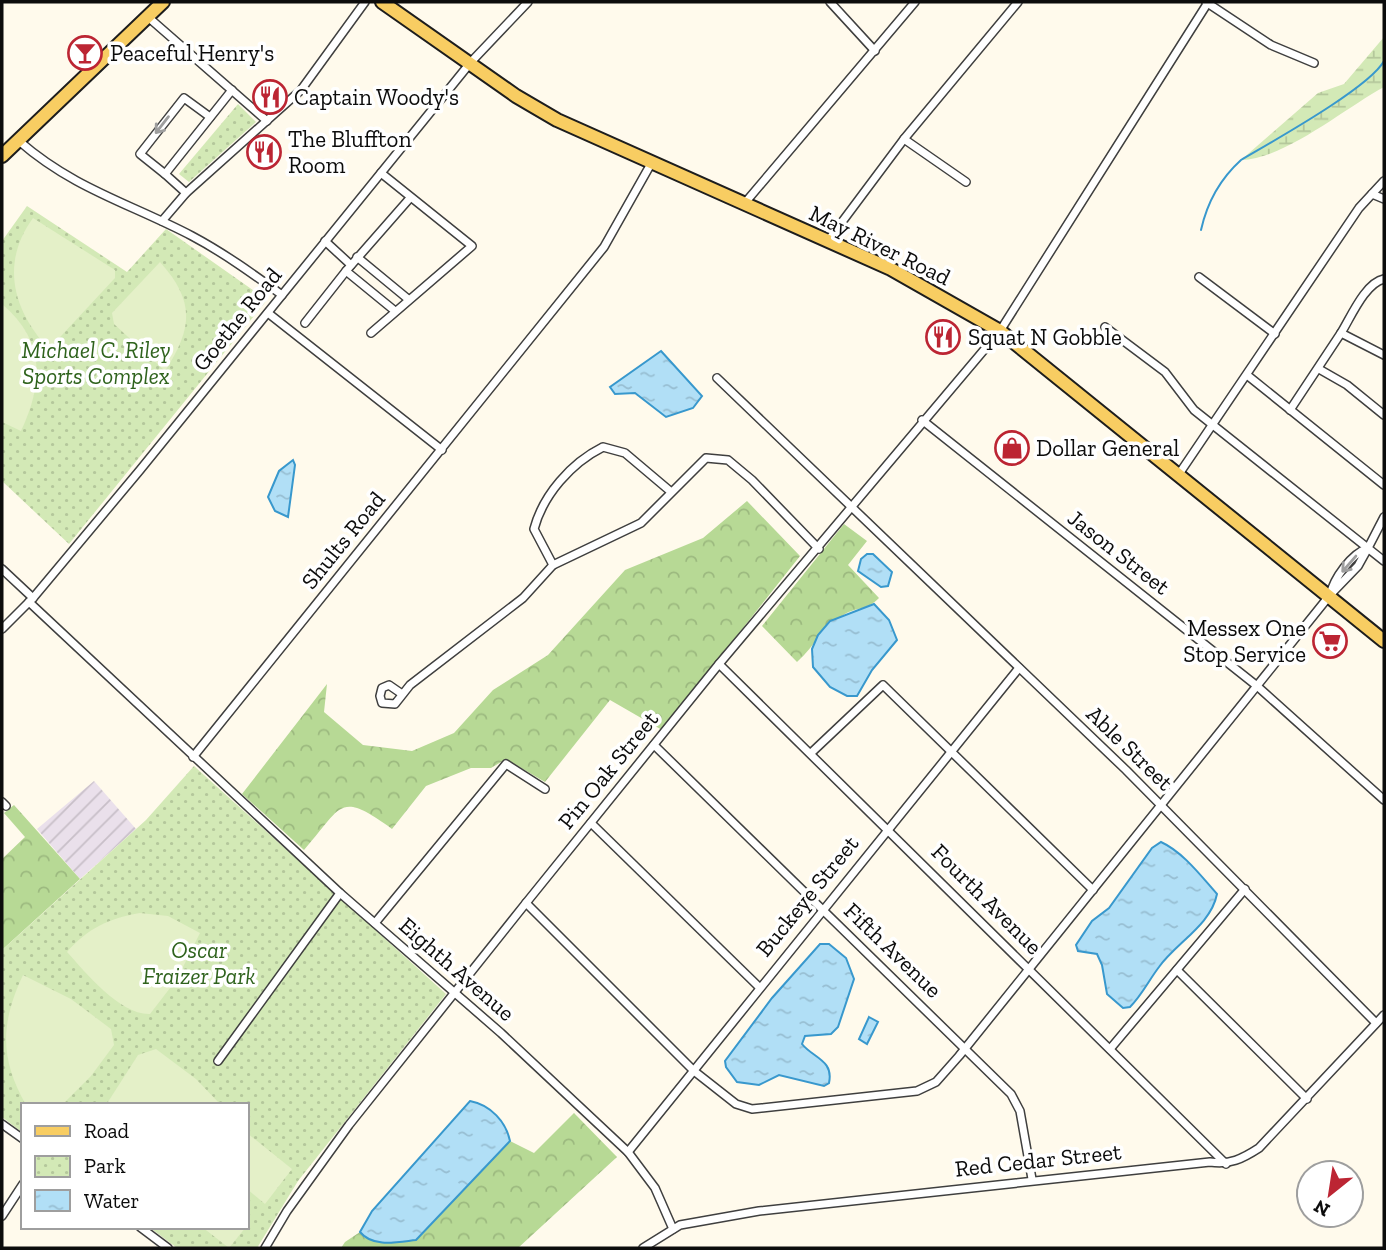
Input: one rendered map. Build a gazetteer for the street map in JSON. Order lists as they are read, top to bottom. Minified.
{"streets":{"main road":["May River Road"],"street":["Goethe Road","Shults Road","Jason Street","Able Street","Pin Oak Street","Buckeye Street","Fourth Avenue","Fifth Avenue","Eighth Avenue","Red Cedar Street"]},"crossings":[["May River Road","Goethe Road"],["May River Road","Shults Road"],["May River Road","Pin Oak Street"],["Shults Road","Eighth Avenue"],["Jason Street","Pin Oak Street"],["Able Street","Pin Oak Street"],["Able Street","Buckeye Street"],["Able Street","Red Cedar Street"],["Pin Oak Street","Fourth Avenue"],["Pin Oak Street","Fifth Avenue"],["Pin Oak Street","Eighth Avenue"],["Buckeye Street","Fourth Avenue"],["Buckeye Street","Fifth Avenue"],["Buckeye Street","Eighth Avenue"],["Fourth Avenue","Red Cedar Street"],["Fifth Avenue","Red Cedar Street"],["Eighth Avenue","Red Cedar Street"]],"parks":["Michael C. Riley Sports Complex","Oscar Fraizer Park"],"places":{"bar":["Peaceful Henry's"],"restaurant":["Captain Woody's","The Bluffton Room","Squat N Gobble"],"shop":["Dollar General"],"supermarket":["Messex One Stop Service"]},"legend":["Road","Park","Water"],"north":"bottom left"}
